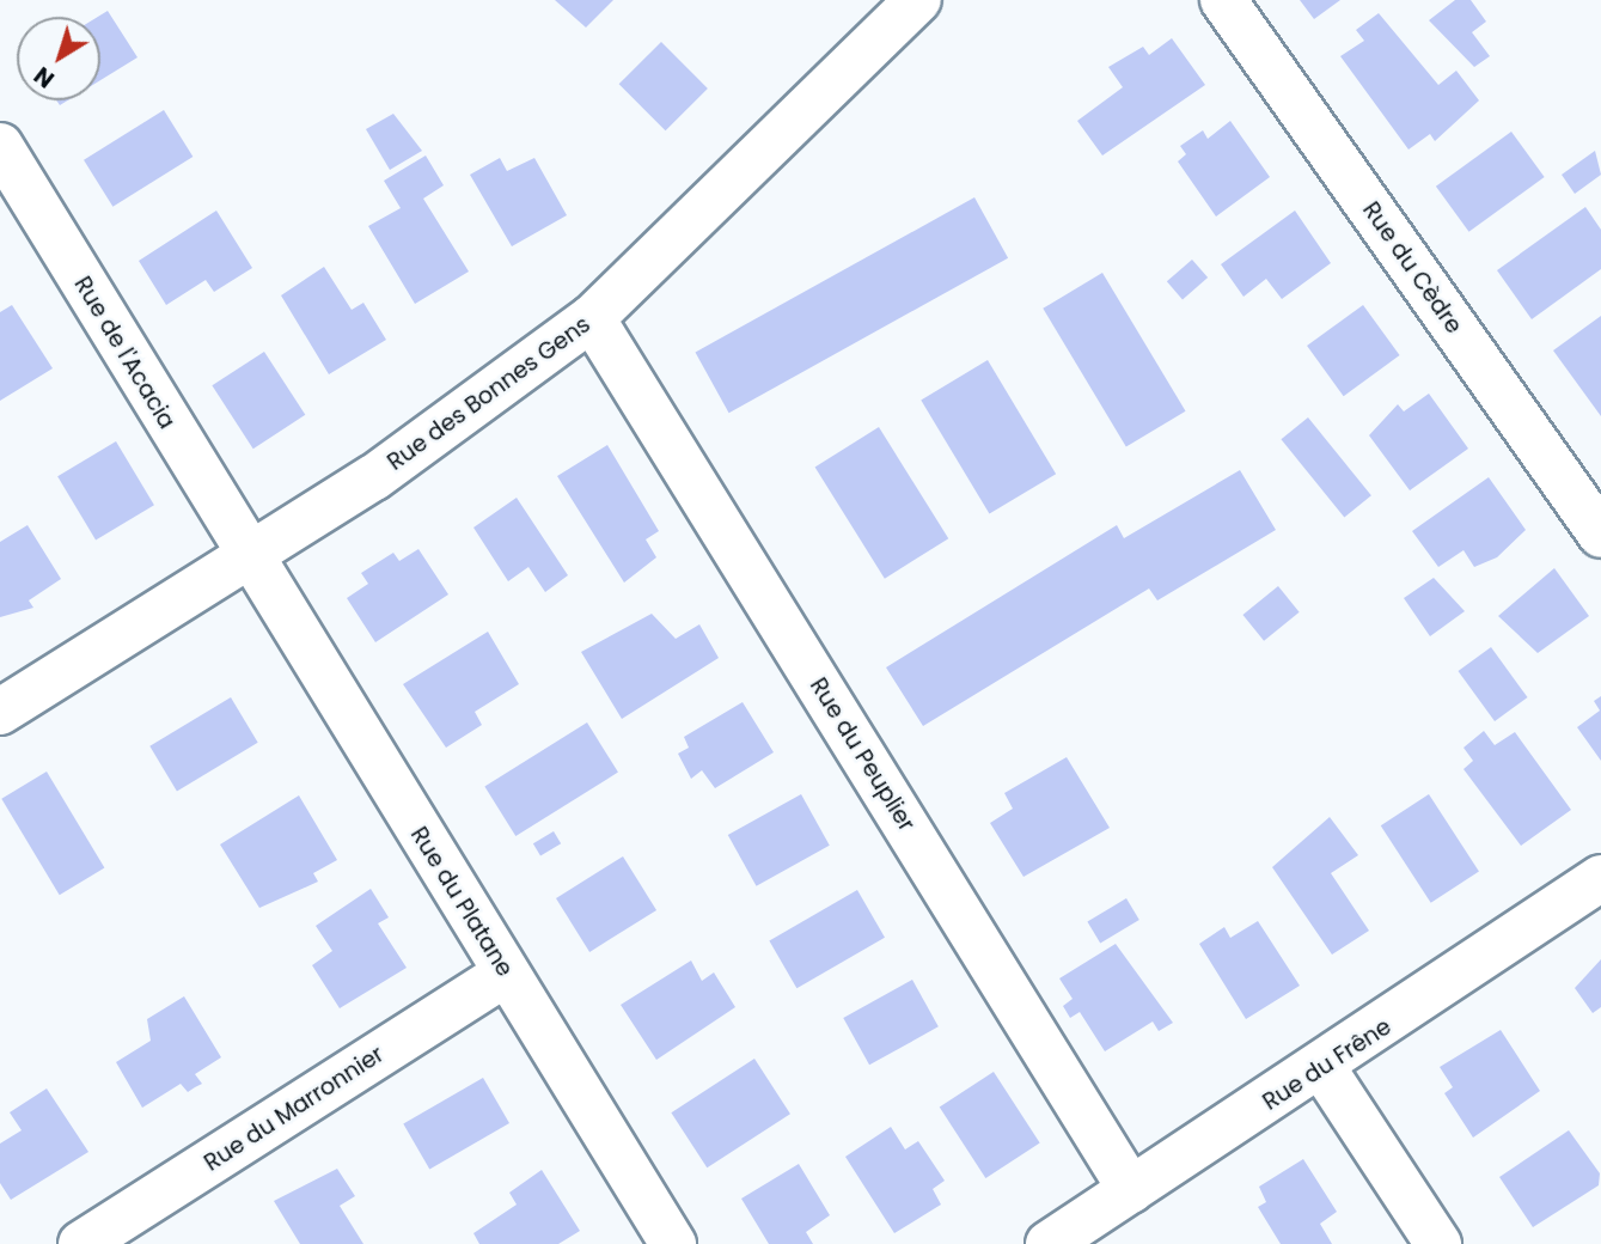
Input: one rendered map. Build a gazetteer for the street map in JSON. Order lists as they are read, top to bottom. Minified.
{"streets":{"street":["Rue du Cèdre","Rue de l'Acacia","Rue des Bonnes Gens","Rue du Peuplier","Rue du Platane","Rue du Frêne","Rue du Marronnier"]},"crossings":[["Rue de l'Acacia","Rue des Bonnes Gens"],["Rue de l'Acacia","Rue du Platane"],["Rue des Bonnes Gens","Rue du Peuplier"],["Rue des Bonnes Gens","Rue du Platane"],["Rue du Peuplier","Rue du Frêne"],["Rue du Platane","Rue du Marronnier"]],"north":"bottom left"}
